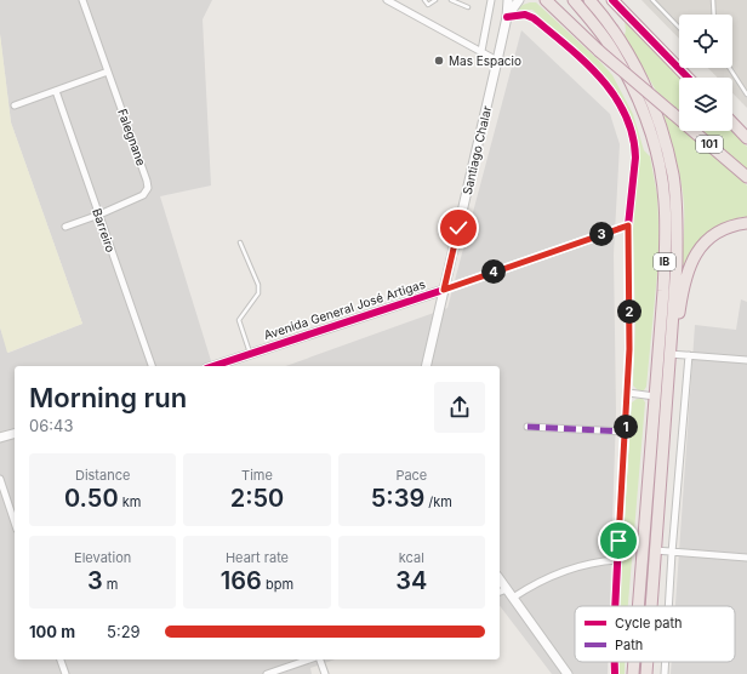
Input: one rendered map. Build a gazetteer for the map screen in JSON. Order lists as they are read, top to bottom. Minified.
{"streets":{"highway":["101","IB"],"street":["Falegnane","Santiago Chalar","Barreiro","Avenida General José Artigas"]},"crossings":[["Falegnane","Barreiro"],["Santiago Chalar","Avenida General José Artigas"]],"places":["Mas Espacio"],"legend":["Cycle path","Path"],"page":{"pins":["3","4","2","1"],"heading":["Morning run","06:43"],"stats":[["Distance","0.50 km"],["Time","2:50"],["Pace","5:39 /km"],["Elevation","3 m"],["Heart rate","166 bpm"],["kcal","34"]],"list":[{"name":"100 m","note":"5:29"}]}}
